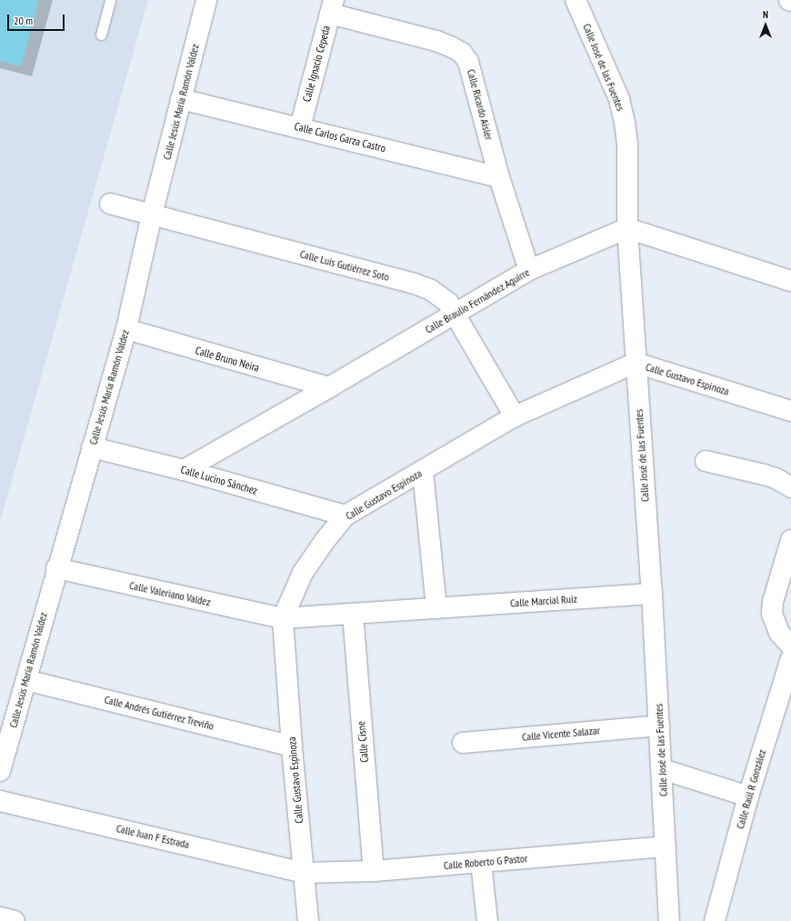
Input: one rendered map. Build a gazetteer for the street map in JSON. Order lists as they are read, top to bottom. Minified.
{"streets":{"street":["Calle Ignacio Cepeda","Calle José de las Fuentes","Calle Jesús María Ramón Valdez","Calle Ricardo Aisler","Calle Carlos Garza Castro","Calle Luis Gutiérrez Soto","Calle Braulio Fernández Aguirre","Calle Bruno Neira","Calle Gustavo Espinoza","Calle Lucino Sánchez","Calle Valeriano Valdez","Calle Marcial Ruiz","Calle Andrés Gutiérrez Treviño","Calle Vicente Salazar","Calle Cisne","Calle Raúl R González","Calle Juan F Estrada","Calle Roberto G Pastor"]},"crossings":[["Calle Ignacio Cepeda","Calle Ricardo Aisler"],["Calle Ignacio Cepeda","Calle Carlos Garza Castro"],["Calle José de las Fuentes","Calle Braulio Fernández Aguirre"],["Calle José de las Fuentes","Calle Gustavo Espinoza"],["Calle José de las Fuentes","Calle Marcial Ruiz"],["Calle José de las Fuentes","Calle Vicente Salazar"],["Calle José de las Fuentes","Calle Roberto G Pastor"],["Calle Jesús María Ramón Valdez","Calle Carlos Garza Castro"],["Calle Jesús María Ramón Valdez","Calle Luis Gutiérrez Soto"],["Calle Jesús María Ramón Valdez","Calle Bruno Neira"],["Calle Jesús María Ramón Valdez","Calle Lucino Sánchez"],["Calle Jesús María Ramón Valdez","Calle Valeriano Valdez"],["Calle Jesús María Ramón Valdez","Calle Andrés Gutiérrez Treviño"],["Calle Ricardo Aisler","Calle Carlos Garza Castro"],["Calle Ricardo Aisler","Calle Braulio Fernández Aguirre"],["Calle Luis Gutiérrez Soto","Calle Braulio Fernández Aguirre"],["Calle Luis Gutiérrez Soto","Calle Gustavo Espinoza"],["Calle Braulio Fernández Aguirre","Calle Bruno Neira"],["Calle Braulio Fernández Aguirre","Calle Lucino Sánchez"],["Calle Gustavo Espinoza","Calle Lucino Sánchez"],["Calle Gustavo Espinoza","Calle Valeriano Valdez"],["Calle Gustavo Espinoza","Calle Marcial Ruiz"],["Calle Gustavo Espinoza","Calle Andrés Gutiérrez Treviño"],["Calle Gustavo Espinoza","Calle Juan F Estrada"],["Calle Gustavo Espinoza","Calle Roberto G Pastor"],["Calle Valeriano Valdez","Calle Marcial Ruiz"],["Calle Marcial Ruiz","Calle Cisne"],["Calle Cisne","Calle Roberto G Pastor"],["Calle Juan F Estrada","Calle Roberto G Pastor"]],"scale_bar":"20 m","north":"top"}
